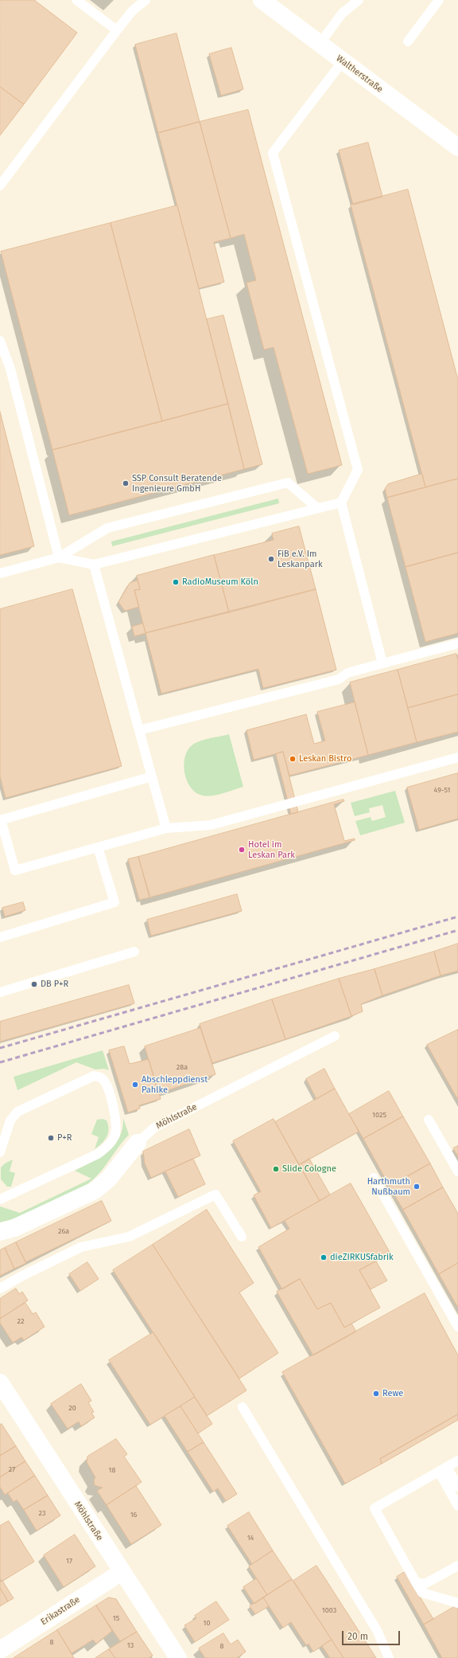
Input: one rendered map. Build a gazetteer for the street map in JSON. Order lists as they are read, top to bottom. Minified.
{"streets":{"street":["Waltherstraße","Möhlstraße","Erikastraße"]},"crossings":[["Möhlstraße","Erikastraße"]],"places":["SSP Consult Beratende Ingenieure GmbH","FiB e.V. Im Leskanpark","RadioMuseum Köln","Leskan Bistro","Hotel im Leskan Park","DB P+R","Abschleppdienst Pahlke","P+R","Slide Cologne","Harthmuth Nußbaum","dieZIRKUSfabrik","Rewe"],"house_numbers":["49-51","28a","1025","26a","22","20","27","18","23","16","14","17","1003","15","10","8","13","8"],"scale_bar":"20 m"}
